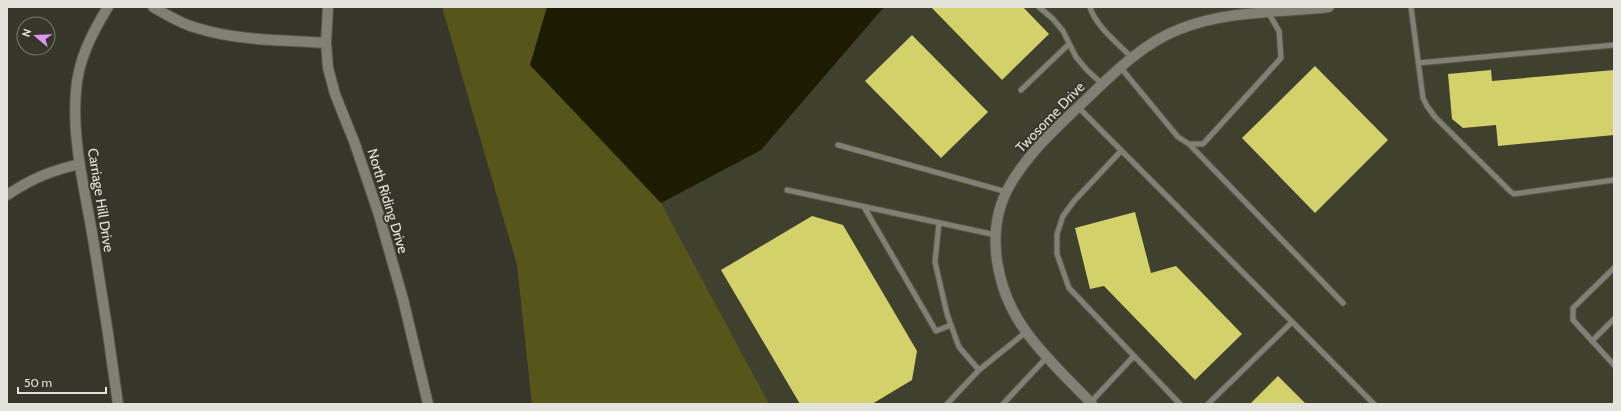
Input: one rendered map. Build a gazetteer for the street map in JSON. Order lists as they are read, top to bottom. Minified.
{"streets":{"street":["Twosome Drive","Carriage Hill Drive","North Riding Drive"]},"scale_bar":"50 m","north":"left"}
